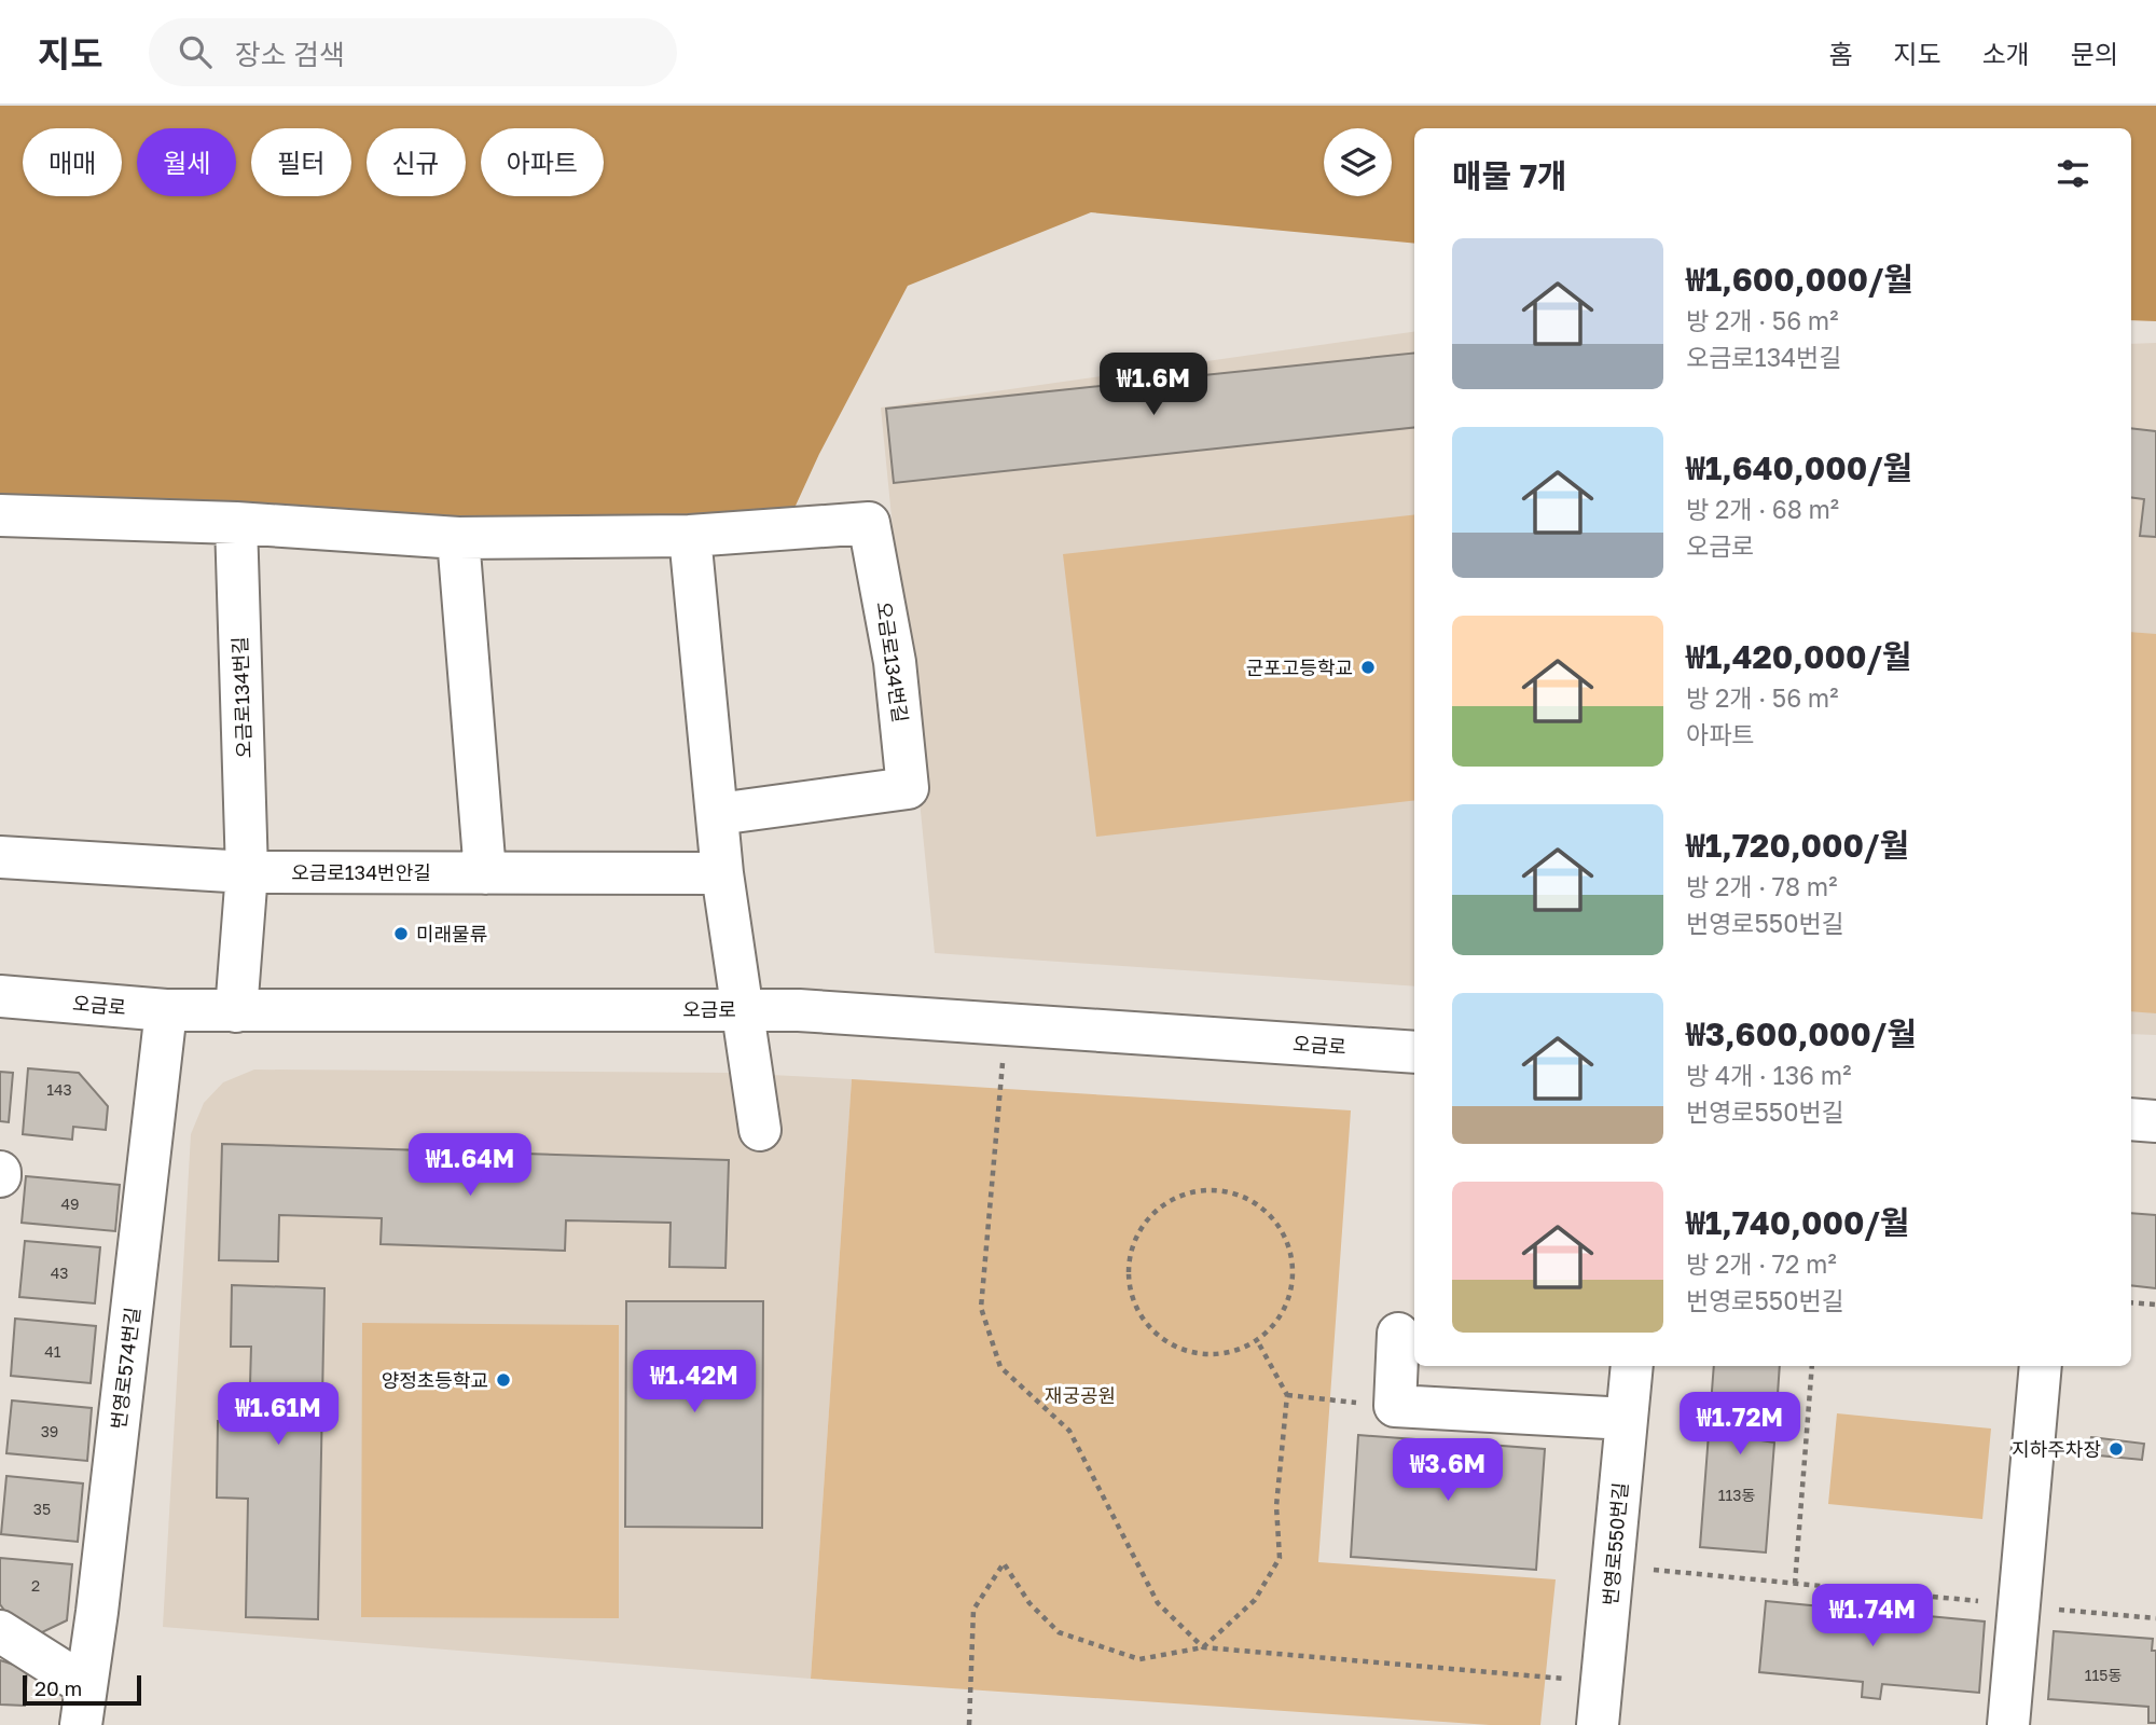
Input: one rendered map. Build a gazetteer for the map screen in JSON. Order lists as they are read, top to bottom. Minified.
{"streets":{"street":["오금로134번길","오금로134번안길","오금로","번영로574번길","번영로550번길"]},"crossings":[["오금로134번길","오금로134번안길"],["오금로134번길","오금로"],["오금로","번영로574번길"]],"parks":["재궁공원"],"places":["군포고등학교","미래물류","양정초등학교","지하주차장"],"house_numbers":["143","49","43","41","39","113동","35","2","115동"],"scale_bar":"20 m","page":{"header":"지도","search":"장소 검색","nav":["홈","지도","소개","문의"],"chip":["매매","월세","필터","신규","아파트"],"heading":"매물 7개","list":[{"name":"₩1,600,000/월","note":"방 2개 · 56 m² · 오금로134번길"},{"name":"₩1,640,000/월","note":"방 2개 · 68 m² · 오금로"},{"name":"₩1,420,000/월","note":"방 2개 · 56 m² · 아파트"},{"name":"₩1,720,000/월","note":"방 2개 · 78 m² · 번영로550번길"},{"name":"₩3,600,000/월","note":"방 4개 · 136 m² · 번영로550번길"},{"name":"₩1,740,000/월","note":"방 2개 · 72 m² · 번영로550번길"}],"price":["₩1.6M","₩1.64M","₩1.42M","₩1.61M","₩1.72M","₩3.6M","₩1.74M"],"scale":"20 m"}}
